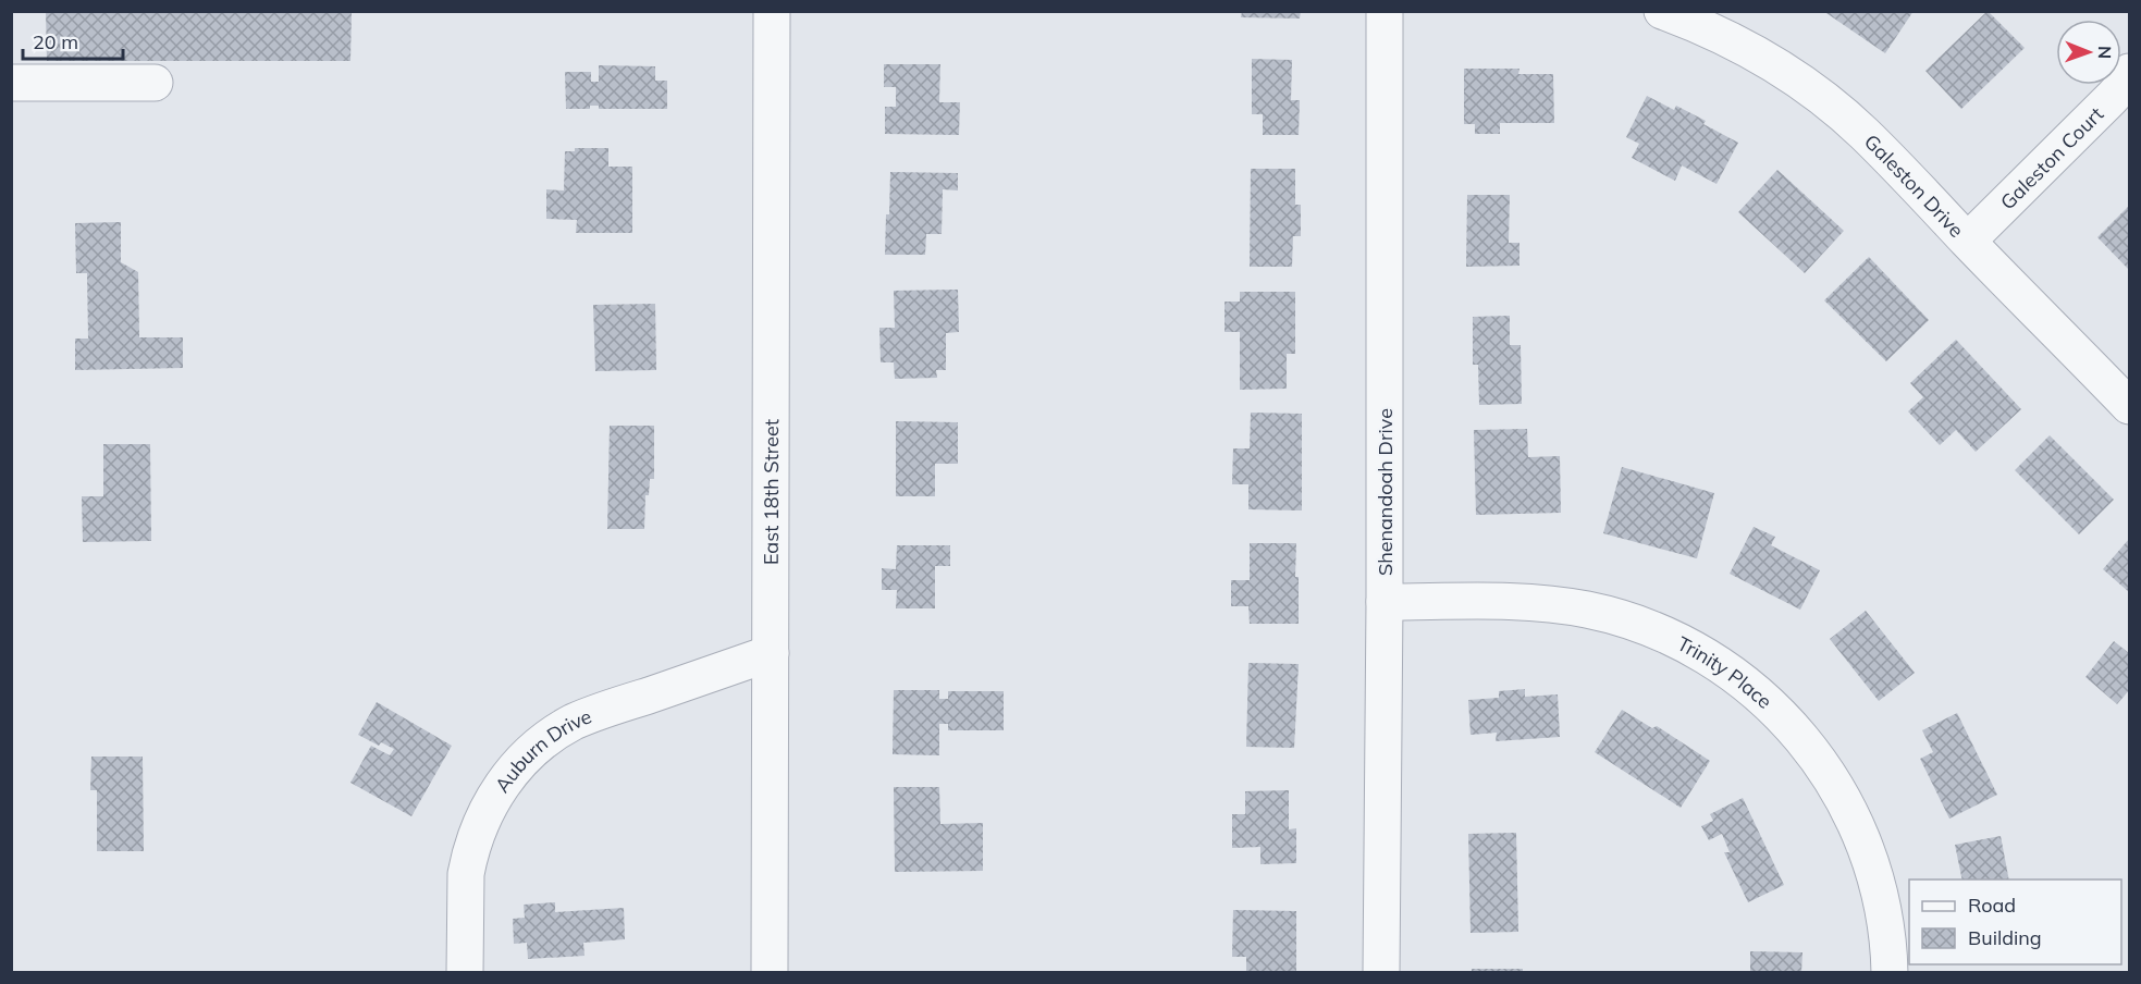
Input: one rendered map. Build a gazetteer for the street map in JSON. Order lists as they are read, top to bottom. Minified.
{"streets":{"street":["Galeston Court","Galeston Drive","East 18th Street","Shenandoah Drive","Trinity Place","Auburn Drive"]},"crossings":[["Galeston Court","Galeston Drive"],["East 18th Street","Auburn Drive"],["Shenandoah Drive","Trinity Place"]],"legend":["Road","Building"],"scale_bar":"20 m","north":"right"}
